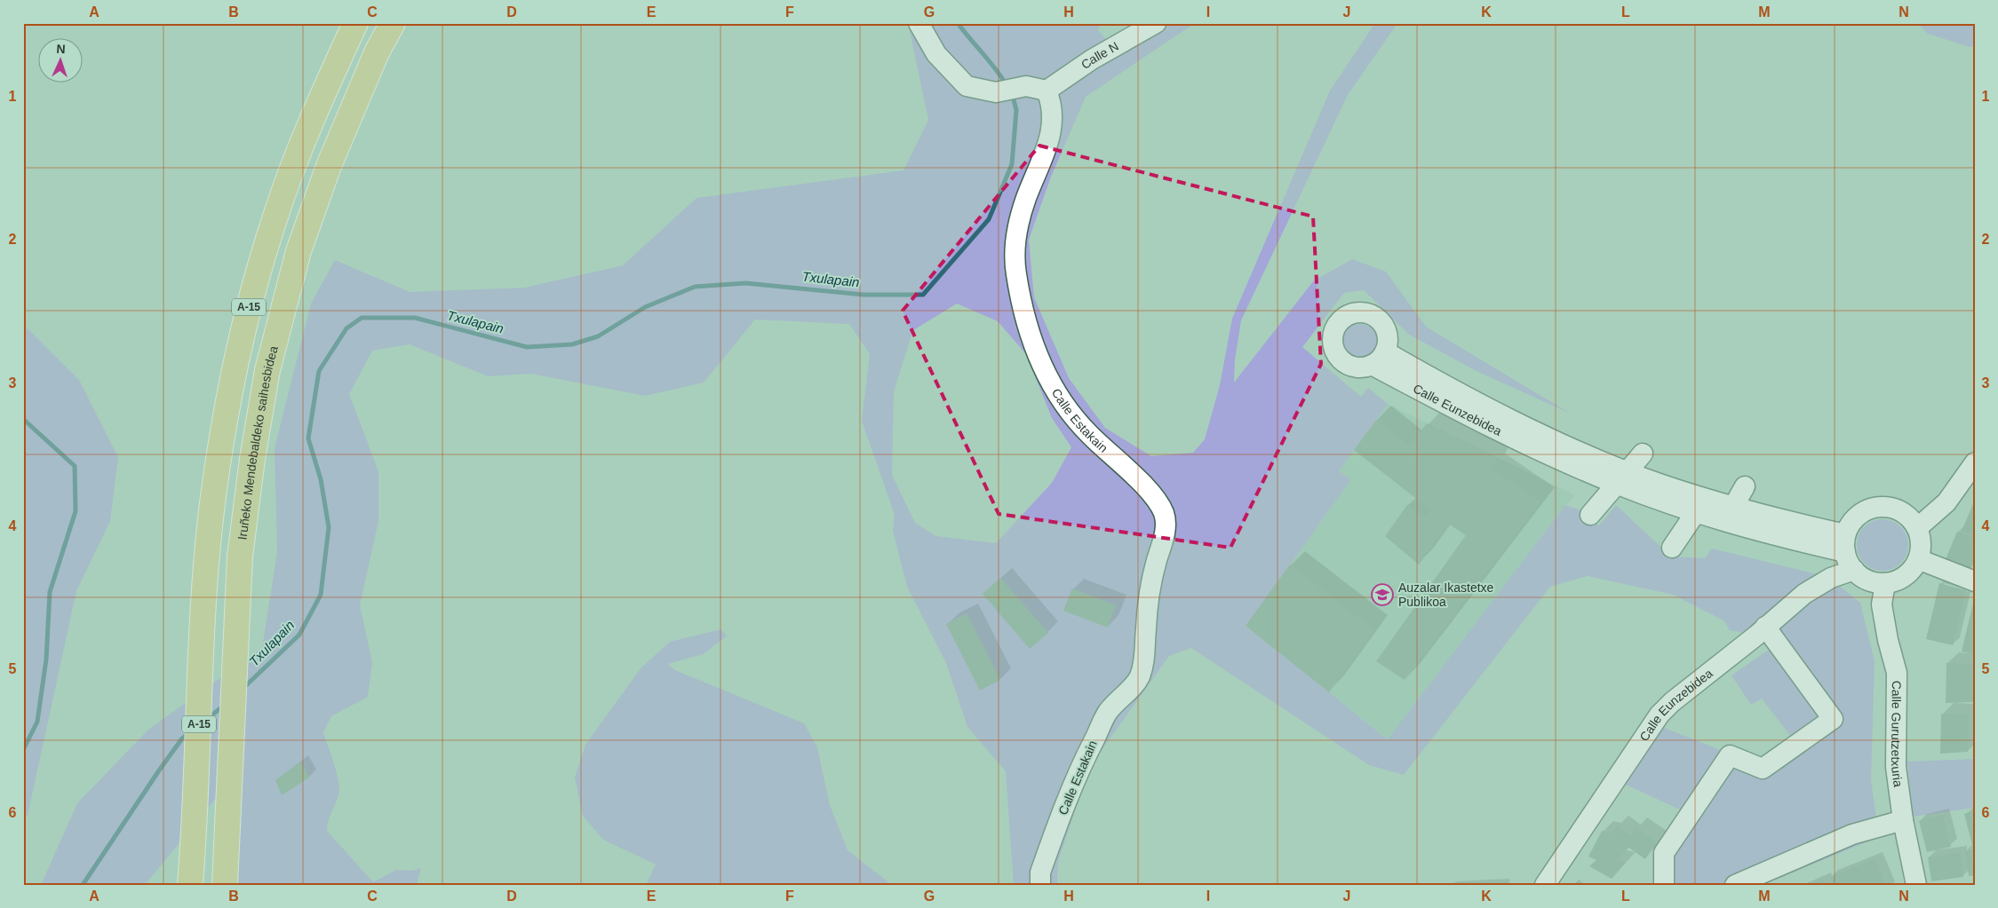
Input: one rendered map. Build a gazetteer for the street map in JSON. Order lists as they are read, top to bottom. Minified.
{"streets":{"highway":["A-15","Iruñeko Mendebaldeko saihesbidea"],"street":["Calle N","Calle Eunzebidea","Calle Estakain","Calle Gurutzetxuria"]},"crossings":[["Calle N","Calle Estakain"],["Calle Eunzebidea","Calle Gurutzetxuria"]],"water":["Txulapain"],"places":{"school or university":["Auzalar Ikastetxe Publikoa"]},"north":"top","grid":{"columns":["A","B","C","D","E","F","G","H","I","J","K","L","M","N"],"rows":["1","2","3","4","5","6"]}}
